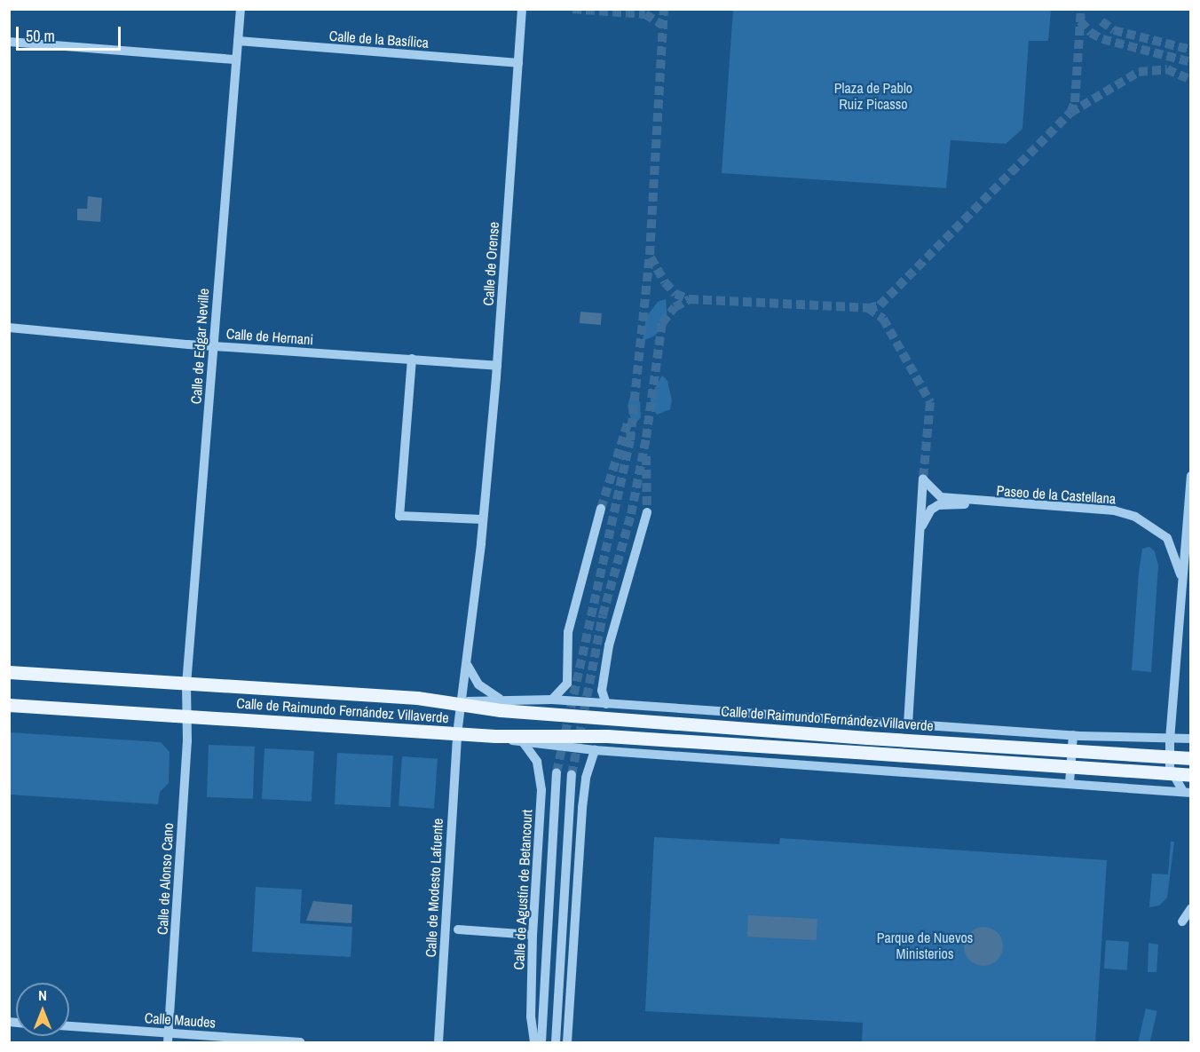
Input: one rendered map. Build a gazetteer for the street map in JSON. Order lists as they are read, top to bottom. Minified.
{"streets":{"main road":["Calle de Raimundo Fernández Villaverde"],"street":["Calle de la Basílica","Calle de Orense","Calle de Hernani","Calle de Edgar Neville","Paseo de la Castellana","Calle de Alonso Cano","Calle de Modesto Lafuente","Calle de Agustín de Betancourt","Calle Maudes"]},"crossings":[["Calle de la Basílica","Calle de Orense"],["Calle de la Basílica","Calle de Edgar Neville"],["Calle de Orense","Calle de Hernani"],["Calle de Orense","Calle de Raimundo Fernández Villaverde"],["Calle de Orense","Calle de Modesto Lafuente"],["Calle de Hernani","Calle de Edgar Neville"],["Calle de Edgar Neville","Calle de Raimundo Fernández Villaverde"],["Paseo de la Castellana","Calle de Raimundo Fernández Villaverde"],["Calle de Raimundo Fernández Villaverde","Calle de Alonso Cano"],["Calle de Raimundo Fernández Villaverde","Calle de Modesto Lafuente"],["Calle de Raimundo Fernández Villaverde","Calle de Agustín de Betancourt"],["Calle de Alonso Cano","Calle Maudes"]],"parks":["Plaza de Pablo Ruiz Picasso","Parque de Nuevos Ministerios"],"scale_bar":"50 m","north":"top"}
